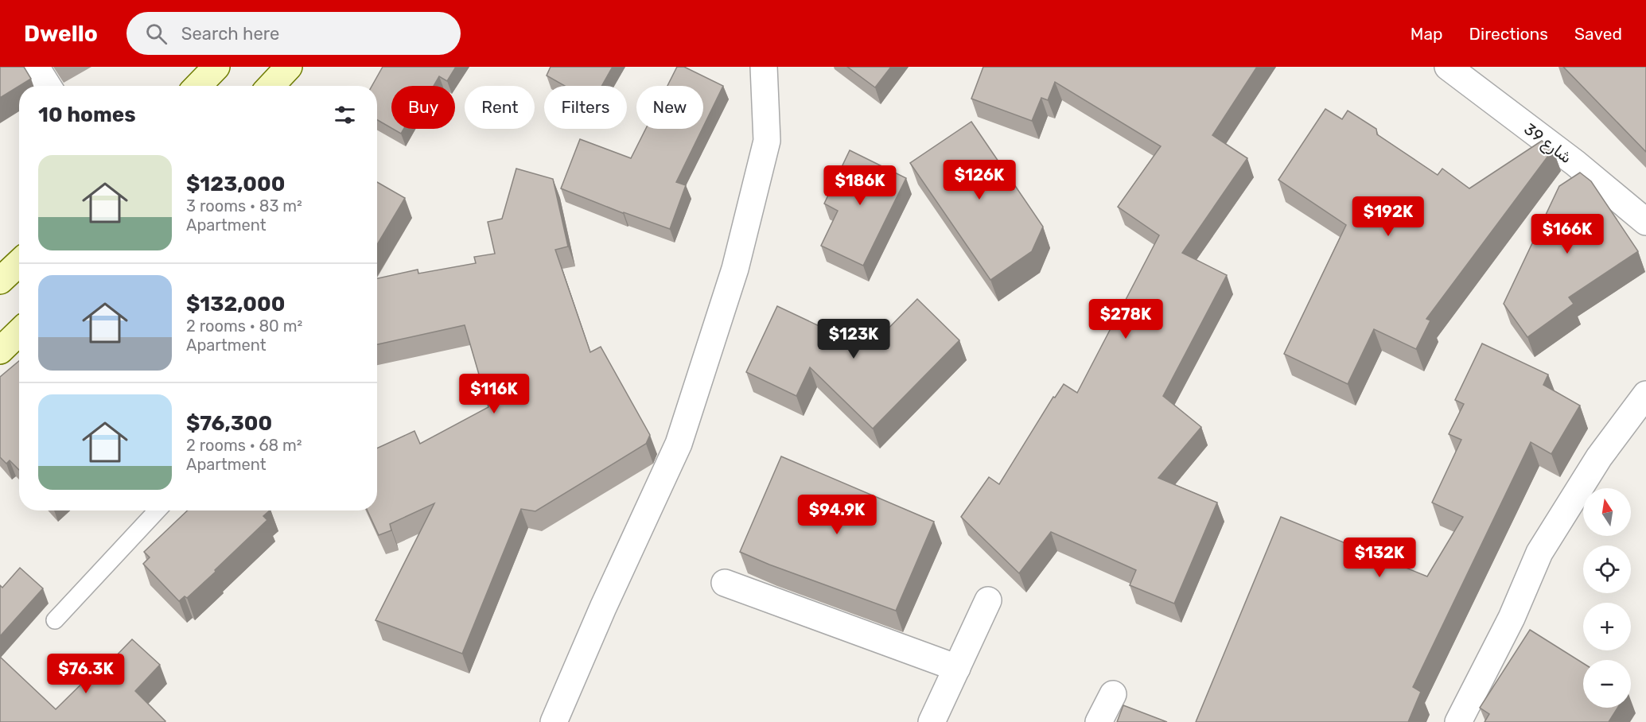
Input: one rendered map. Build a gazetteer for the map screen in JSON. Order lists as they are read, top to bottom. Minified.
{"streets":{"street":["شارع 39"]},"north":"top","page":{"header":"Dwello","search":"Search here","nav":["Map","Directions","Saved"],"chip":["Buy","Rent","Filters","New"],"heading":"10 homes","list":[{"name":"$123,000","note":"3 rooms · 83 m² · Apartment"},{"name":"$132,000","note":"2 rooms · 80 m² · Apartment"},{"name":"$76,300","note":"2 rooms · 68 m² · Apartment"}],"price":["$126K","$186K","$192K","$166K","$278K","$123K","$116K","$94.9K","$132K","$76.3K"],"map_buttons":["+","−"]}}
